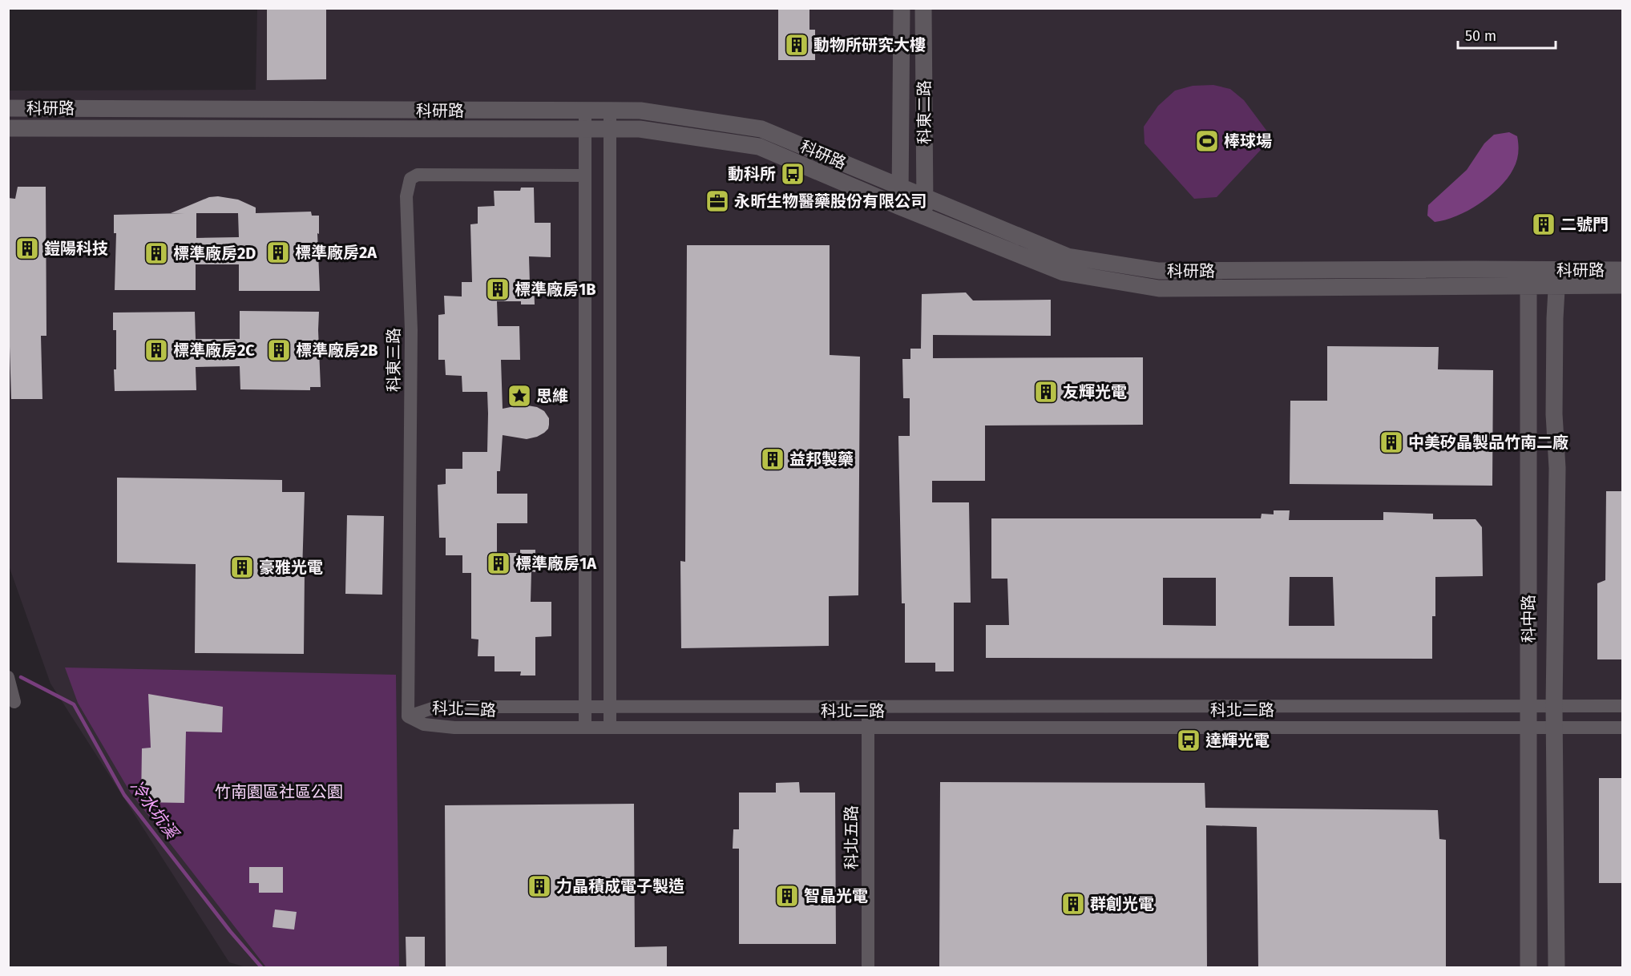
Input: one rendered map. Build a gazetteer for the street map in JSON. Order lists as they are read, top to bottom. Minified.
{"streets":{"street":["科研路","科東二路","科東三路","科中路","科北二路","科北五路"]},"crossings":[["科研路","科東二路"],["科研路","科中路"],["科東三路","科北二路"],["科中路","科北二路"],["科北二路","科北五路"]],"water":["冷水坑溪"],"parks":["竹南園區社區公園"],"places":{"building":["動物所研究大樓","二號門","鎧陽科技","標準廠房2A","標準廠房2D","標準廠房1B","標準廠房2C","標準廠房2B","友輝光電","中美矽晶製品竹南二廠","益邦製藥","標準廠房1A","豪雅光電","力晶積成電子製造","智晶光電","群創光電"],"sports":["棒球場"],"bus stop":["動科所","達輝光電"],"office":["永昕生物醫藥股份有限公司"],"place":["思維"]},"scale_bar":"50 m"}
